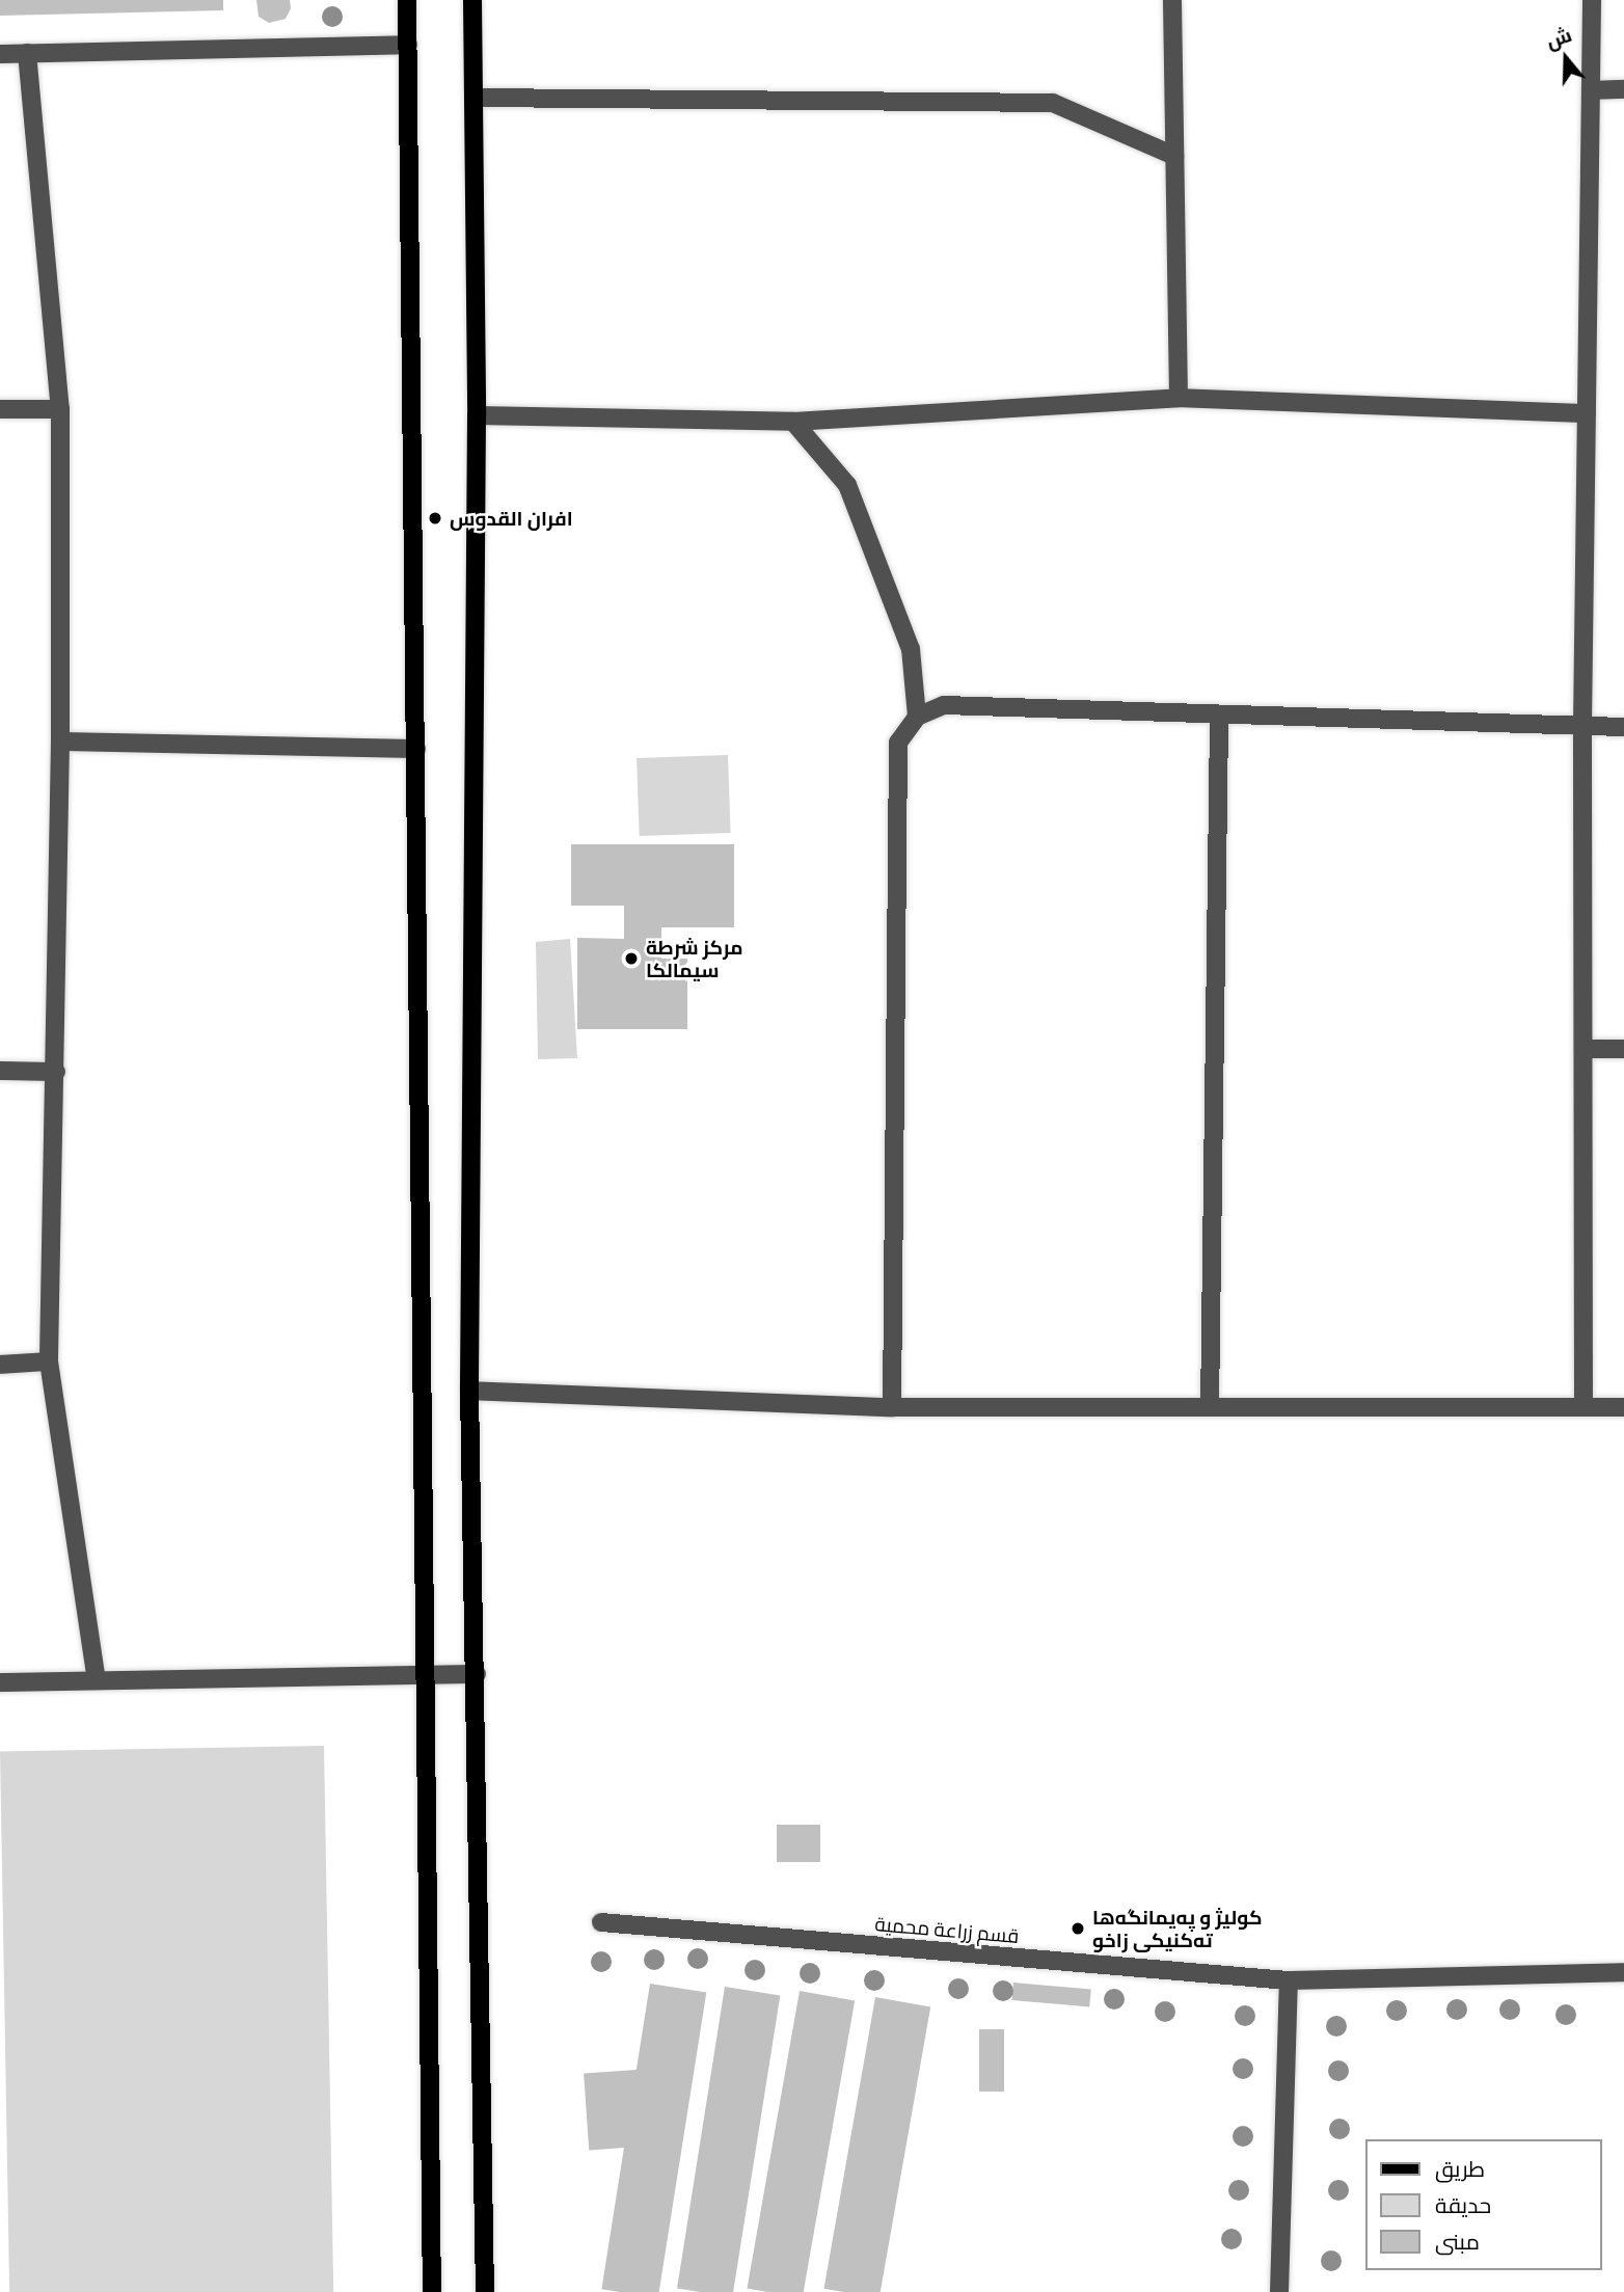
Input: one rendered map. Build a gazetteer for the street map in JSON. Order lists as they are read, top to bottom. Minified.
{"streets":{"street":["قسم زراعة محمية"]},"places":["افران القدوس","مركز شرطة سيمالكا","كوليژ و په‌يمانگه‌ها ته‌كنيكى زاخو"],"legend":["طريق","حديقة","مبنى"],"north":"top"}
